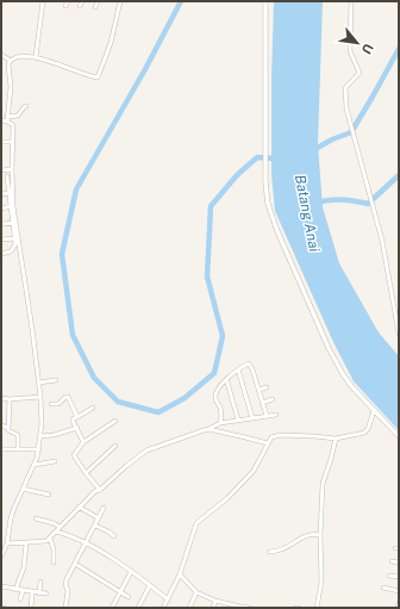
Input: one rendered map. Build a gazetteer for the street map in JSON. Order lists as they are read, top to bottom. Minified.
{"water":["Batang Anai"],"north":"bottom right"}
